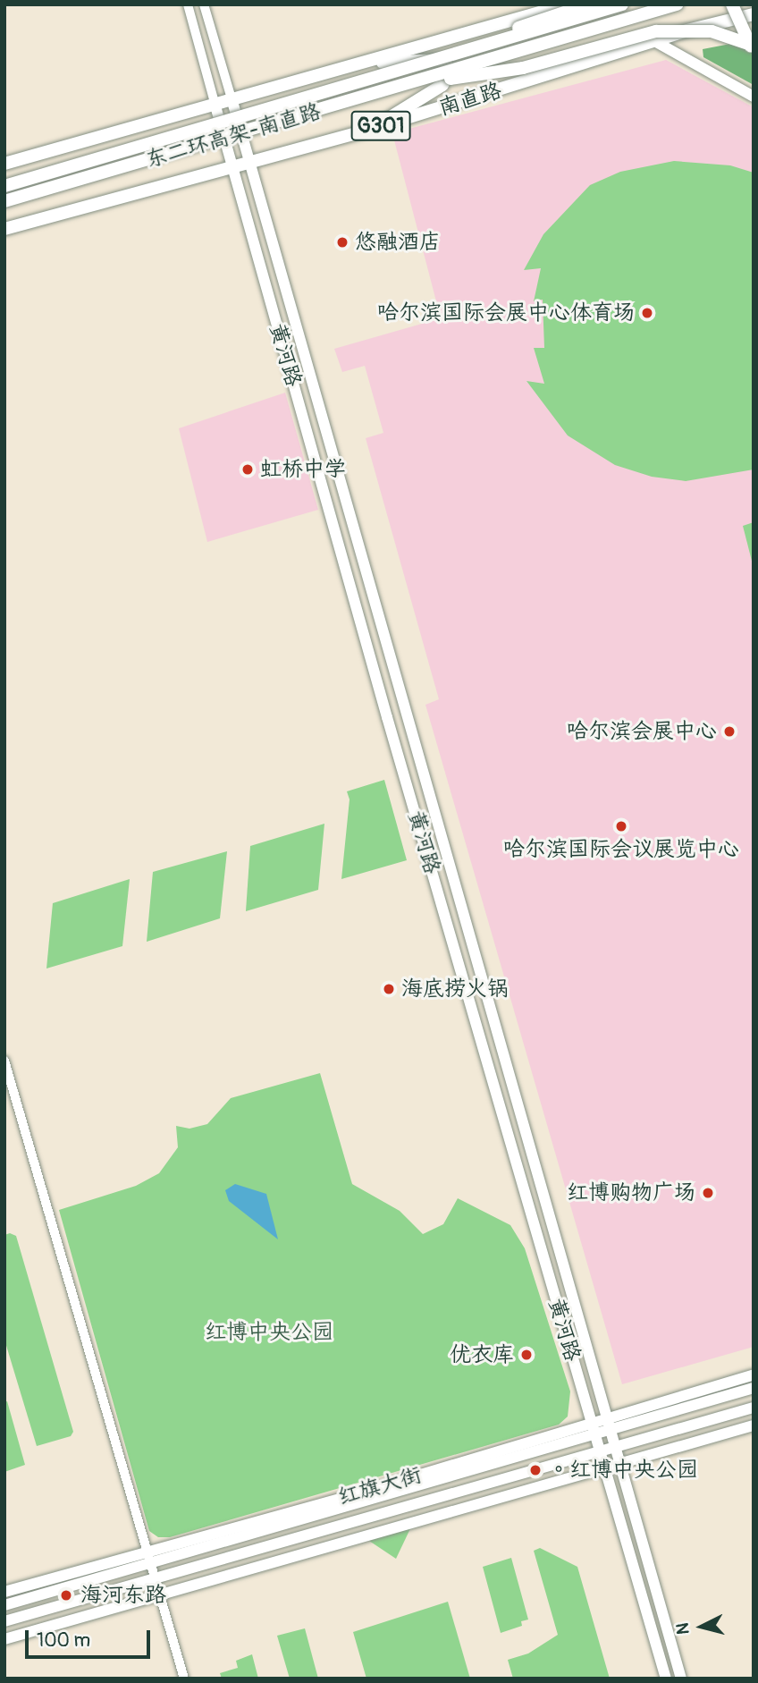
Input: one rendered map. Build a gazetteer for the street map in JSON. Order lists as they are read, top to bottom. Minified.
{"streets":{"highway":["南直路","G301","东二环高架-南直路"],"main road":["黄河路","红旗大街"]},"crossings":[["南直路","黄河路"],["黄河路","红旗大街"]],"parks":["红博中央公园"],"places":["悠融酒店","哈尔滨国际会展中心体育场","虹桥中学","哈尔滨会展中心","哈尔滨国际会议展览中心","海底捞火锅","红博购物广场","优衣库","。红博中央公园","海河东路"],"scale_bar":"100 m","north":"left"}
